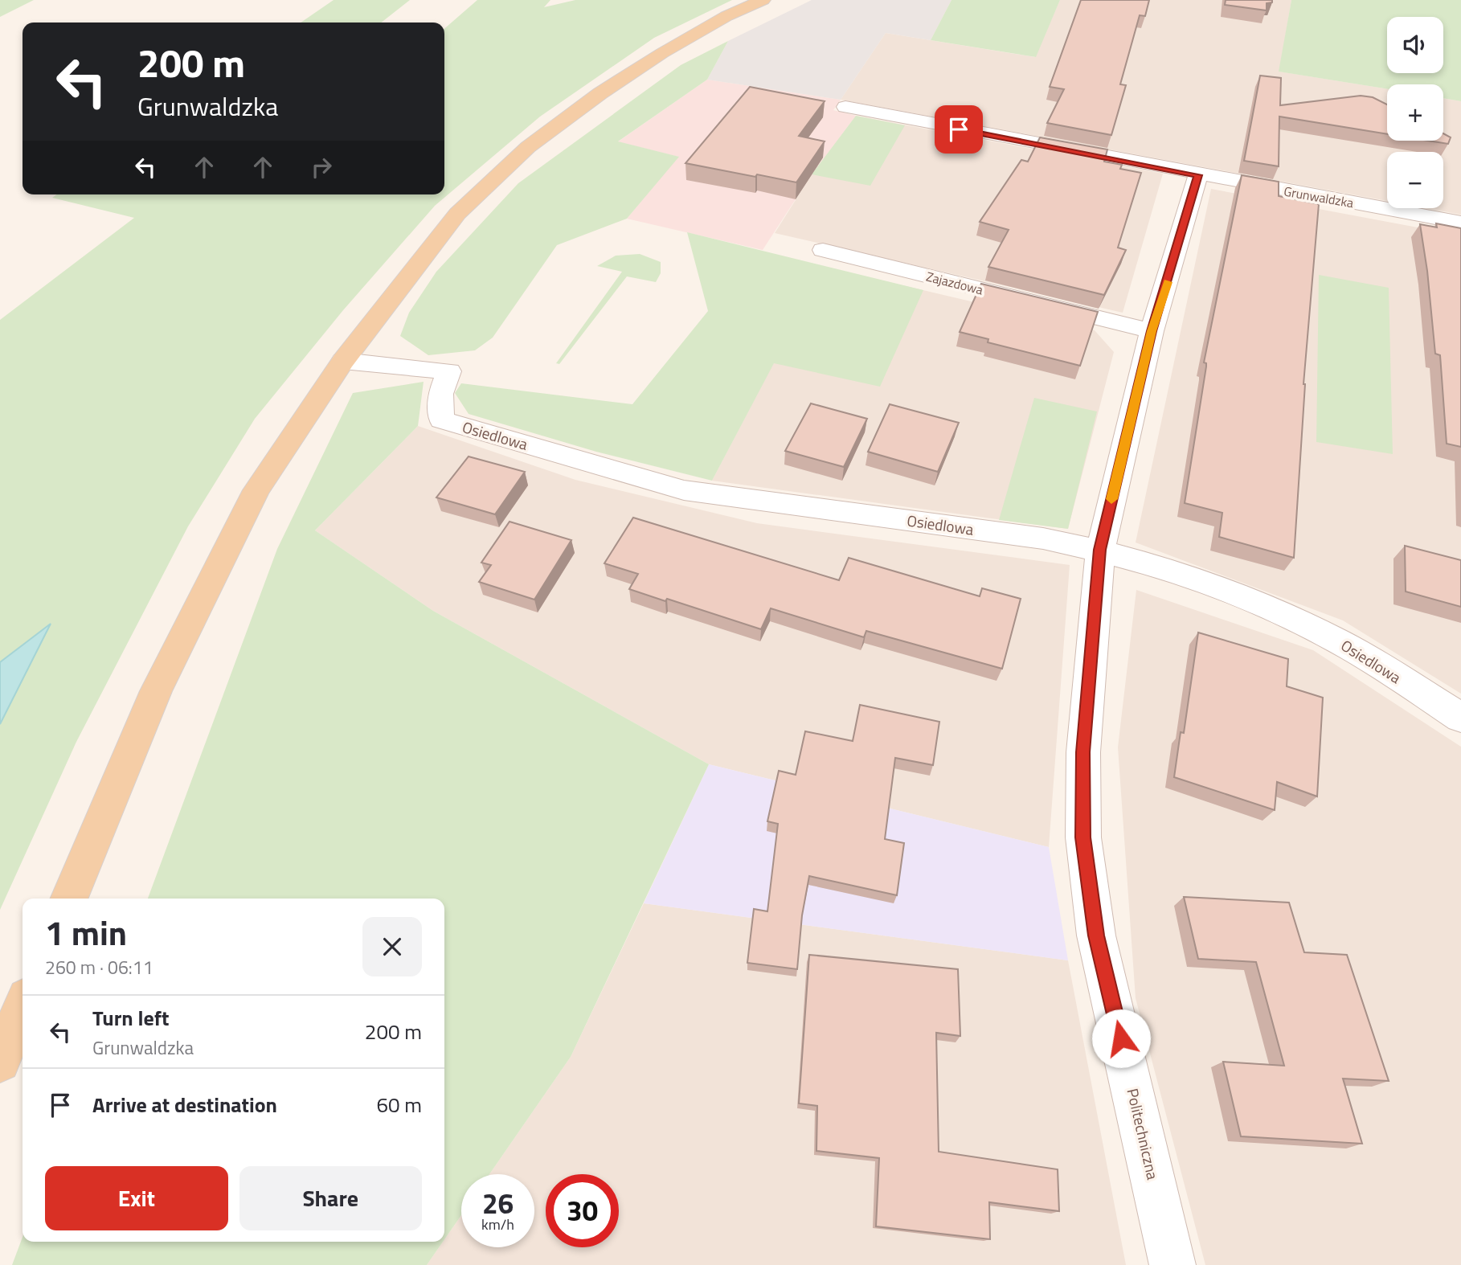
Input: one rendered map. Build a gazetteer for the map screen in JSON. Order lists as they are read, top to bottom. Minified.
{"streets":{"street":["Grunwaldzka","Zajazdowa","Osiedlowa","Politechniczna"]},"crossings":[["Grunwaldzka","Politechniczna"],["Zajazdowa","Politechniczna"],["Osiedlowa","Politechniczna"]],"page":{"map_buttons":["+","−"],"turn":["200 m","Grunwaldzka"],"heading":["1 min","260 m · 06:11"],"list":[{"name":"Turn left","note":"Grunwaldzka","value":"200 m"},{"name":"Arrive at destination","value":"60 m"}],"buttons":["Exit","Share"],"speed":"26 km/h","limit":"30"}}
